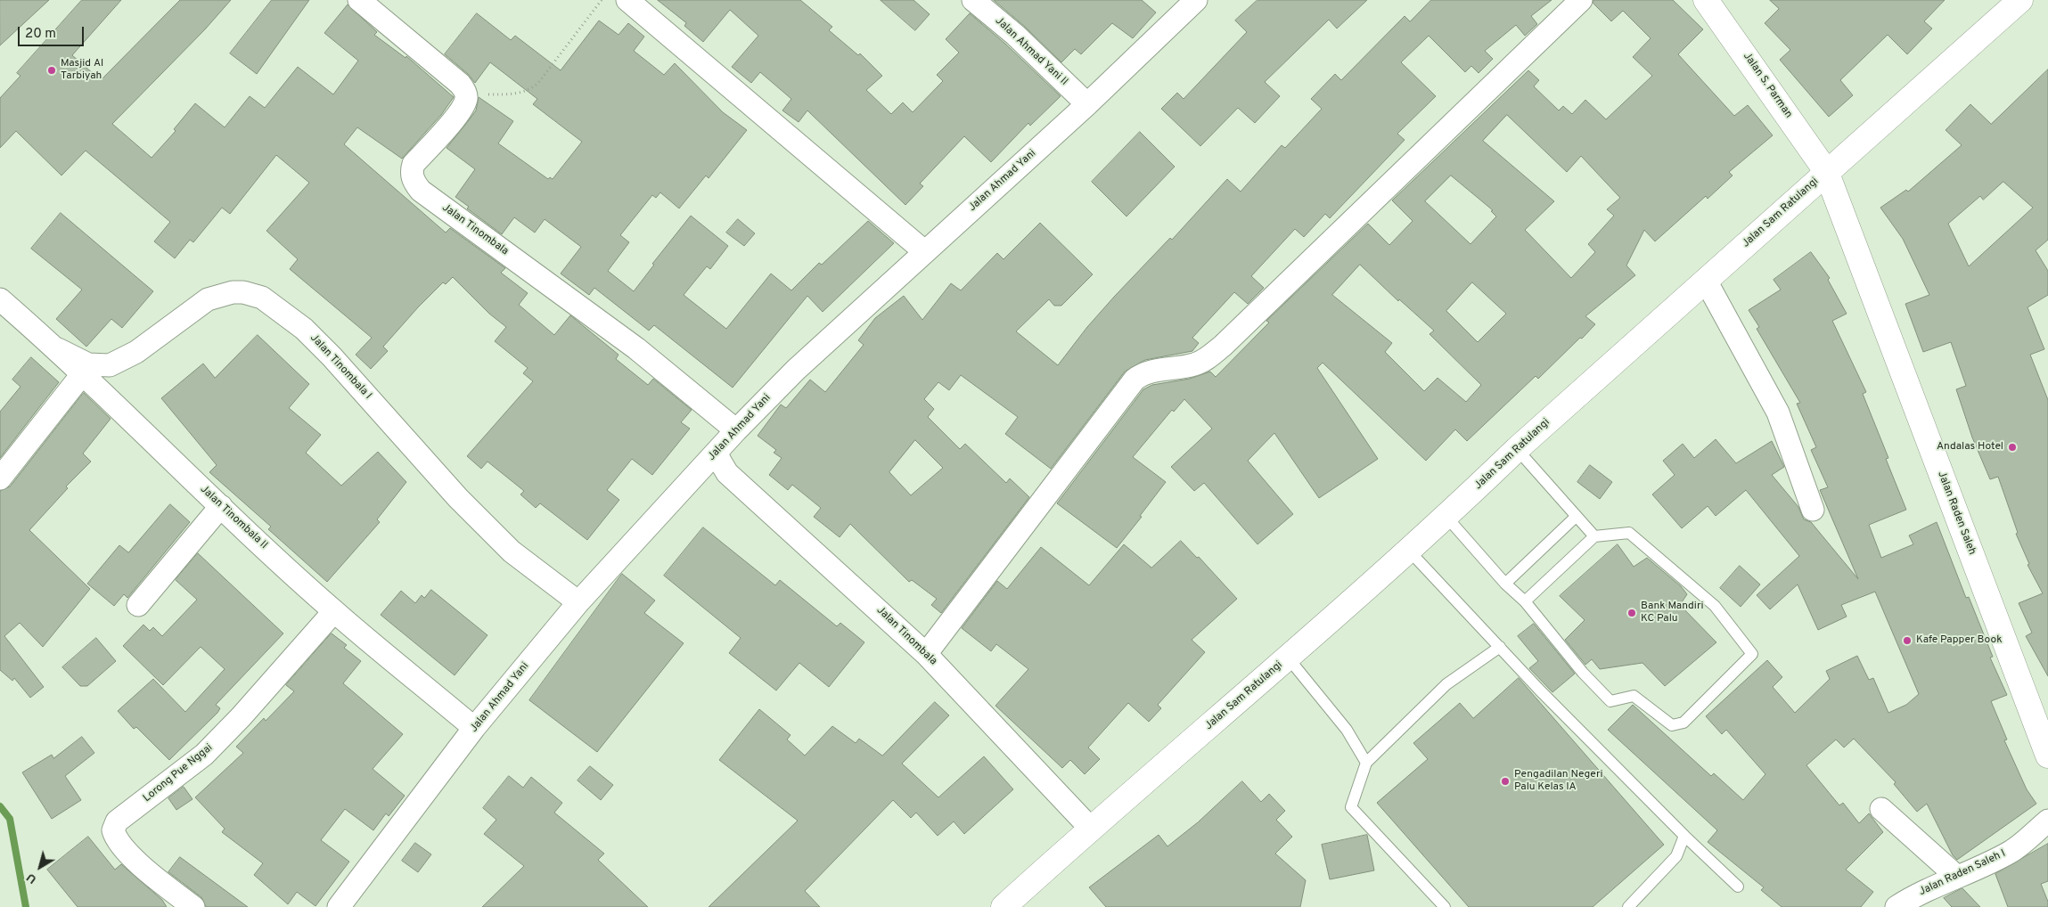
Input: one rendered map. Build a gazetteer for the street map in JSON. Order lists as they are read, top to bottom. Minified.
{"streets":{"main road":["Jalan S. Parman","Jalan Sam Ratulangi","Jalan Raden Saleh"],"street":["Jalan Ahmad Yani II","Jalan Ahmad Yani","Jalan Tinombala","Jalan Tinombala I","Jalan Tinombala II","Lorong Pue Nggai","Jalan Raden Saleh I"]},"crossings":[["Jalan Ahmad Yani II","Jalan Ahmad Yani"],["Jalan S. Parman","Jalan Sam Ratulangi"],["Jalan S. Parman","Jalan Raden Saleh"],["Jalan Ahmad Yani","Jalan Tinombala"],["Jalan Ahmad Yani","Jalan Tinombala I"],["Jalan Ahmad Yani","Jalan Tinombala II"],["Jalan Sam Ratulangi","Jalan Tinombala"],["Jalan Sam Ratulangi","Jalan Raden Saleh"],["Jalan Tinombala I","Jalan Tinombala II"],["Jalan Tinombala II","Lorong Pue Nggai"]],"places":["Masjid Al Tarbiyah","Andalas Hotel","Bank Mandiri KC Palu","Kafe Papper Book","Pengadilan Negeri Palu Kelas IA"],"scale_bar":"20 m","north":"bottom left"}
